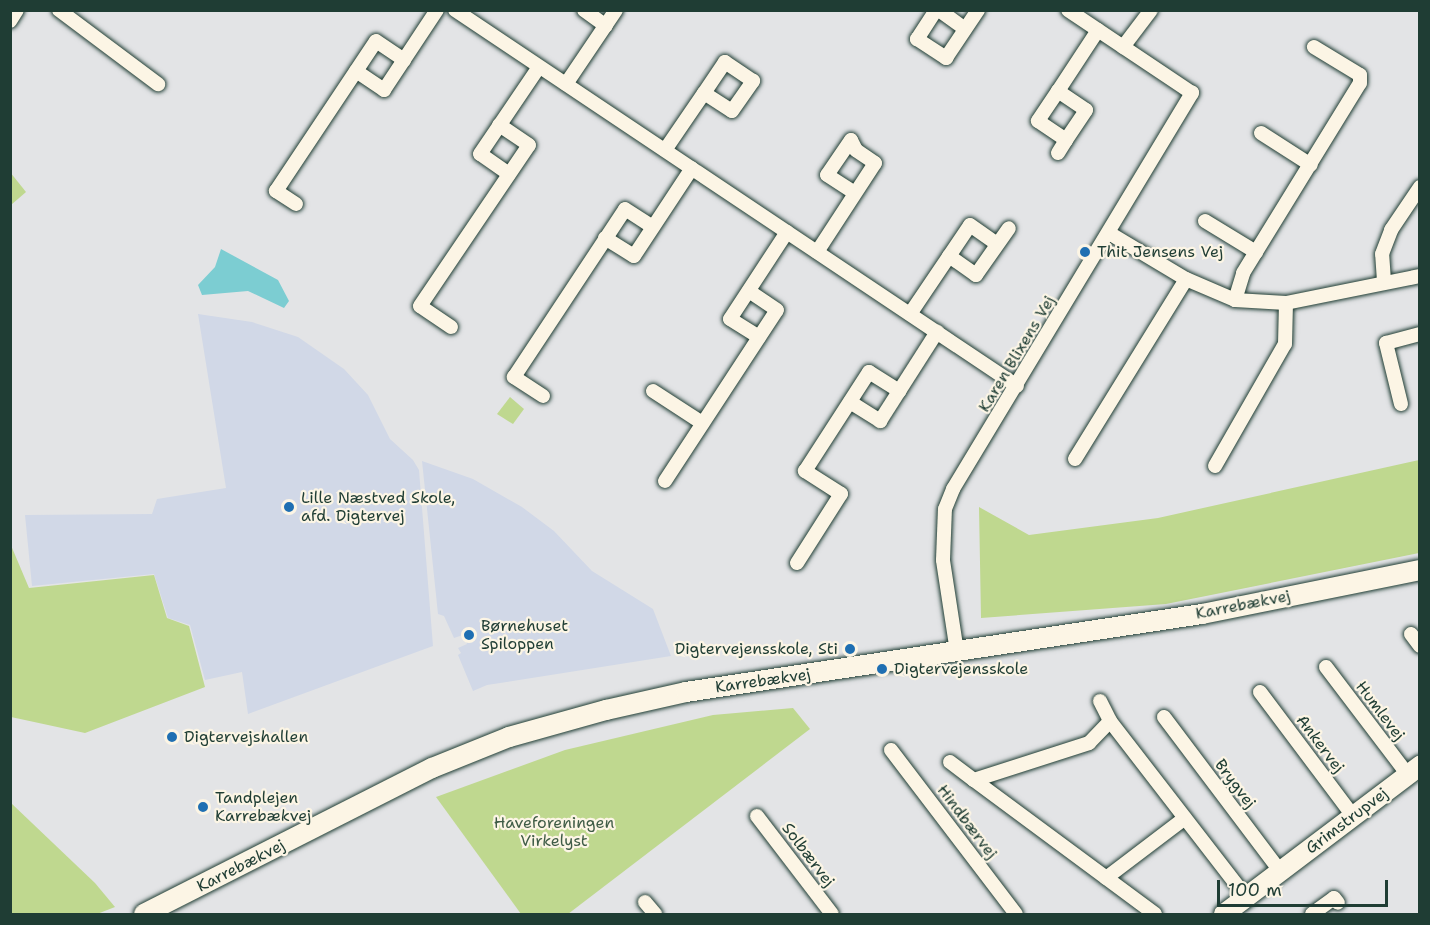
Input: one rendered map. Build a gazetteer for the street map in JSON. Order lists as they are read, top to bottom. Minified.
{"streets":{"street":["Karen Blixens Vej","Karrebækvej","Humlevej","Ankervej","Brygvej","Grimstrupvej","Hindbærvej","Solbærvej"]},"crossings":[["Karen Blixens Vej","Karrebækvej"],["Humlevej","Grimstrupvej"],["Ankervej","Grimstrupvej"],["Brygvej","Grimstrupvej"]],"parks":["Haveforeningen Virkelyst"],"places":["Thit Jensens Vej","Lille Næstved Skole, afd. Digtervej","Børnehuset Spiloppen","Digtervejensskole, Sti","Digtervejensskole","Digtervejshallen","Tandplejen Karrebækvej"],"scale_bar":"100 m"}
